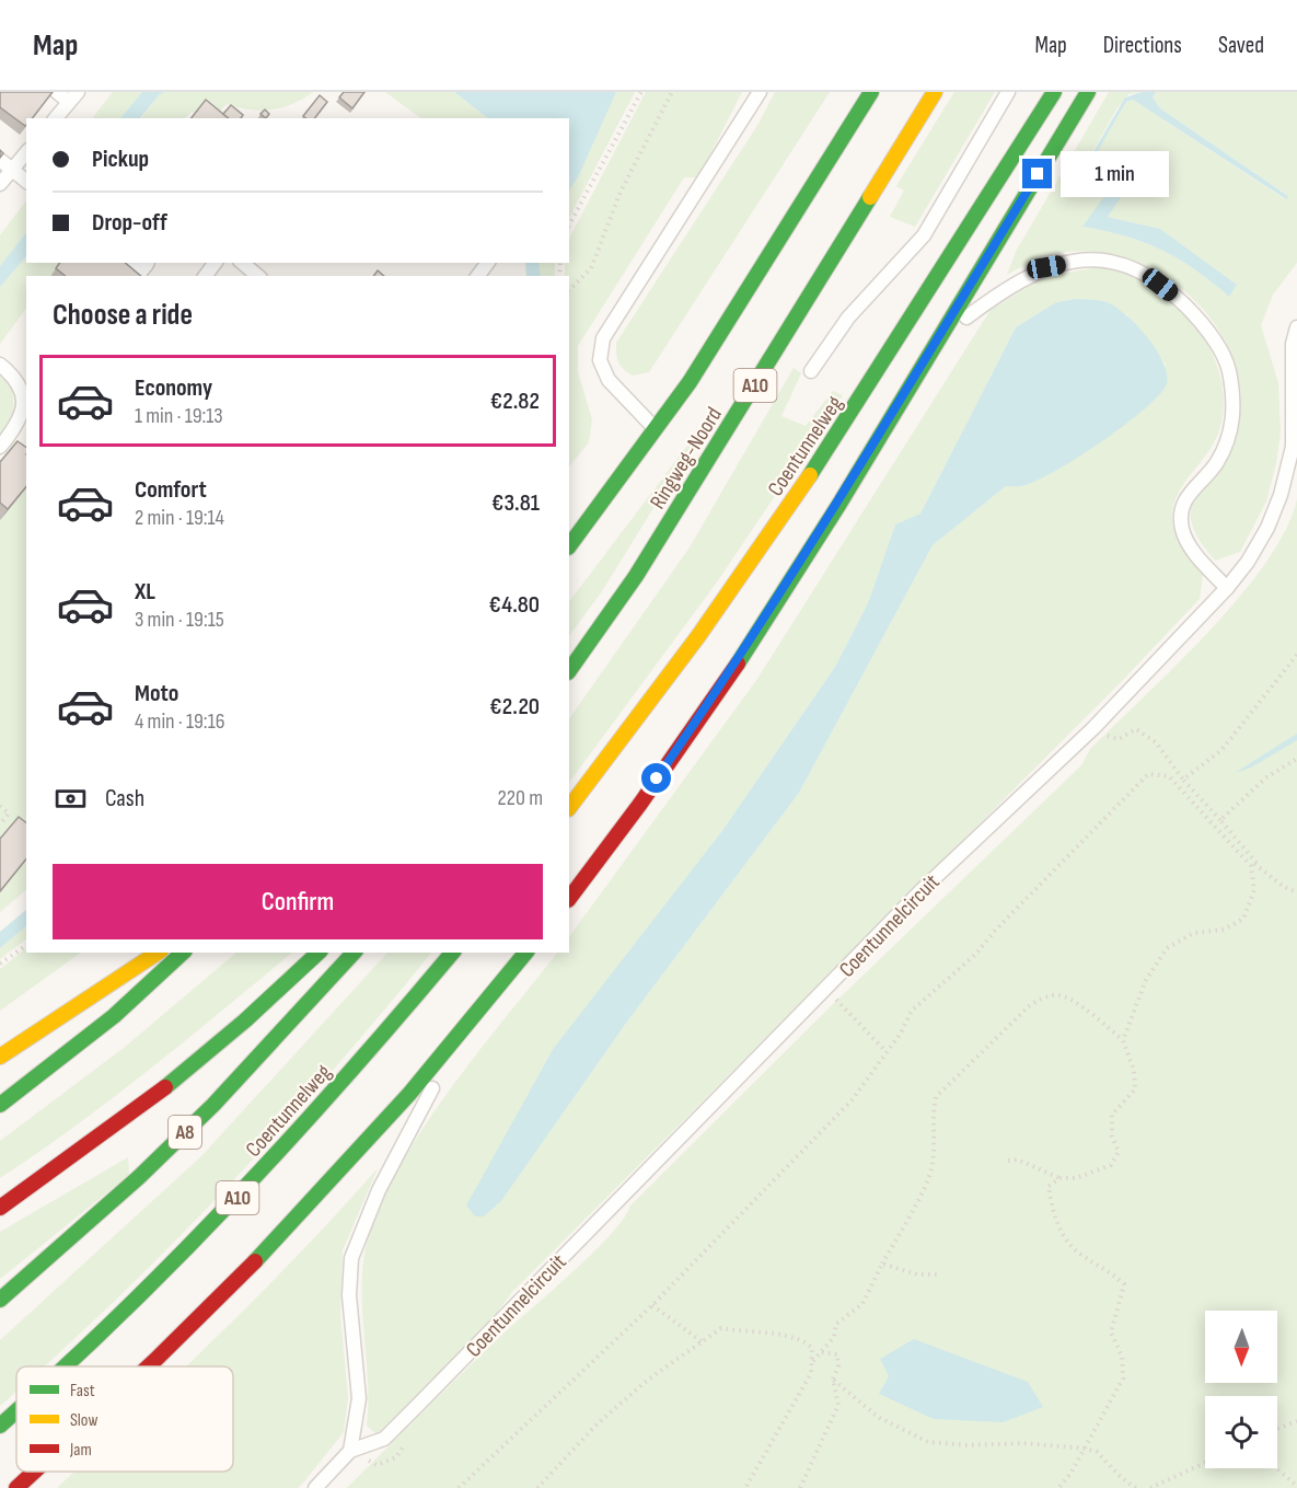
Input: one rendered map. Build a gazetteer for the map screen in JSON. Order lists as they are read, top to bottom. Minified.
{"streets":{"highway":["A10","Coentunnelweg","Ringweg-Noord","A8"],"lane":["Coentunnelcircuit"]},"legend":["Fast","Slow","Jam"],"north":"bottom","page":{"header":"Map","nav":["Map","Directions","Saved"],"banner":["Pickup","Drop-off"],"bubble":"1 min","heading":"Choose a ride","list":[{"name":"Economy","note":"1 min · 19:13","value":"€2.82"},{"name":"Comfort","note":"2 min · 19:14","value":"€3.81"},{"name":"XL","note":"3 min · 19:15","value":"€4.80"},{"name":"Moto","note":"4 min · 19:16","value":"€2.20"}],"pay":["Cash","220 m"],"buttons":"Confirm"}}
